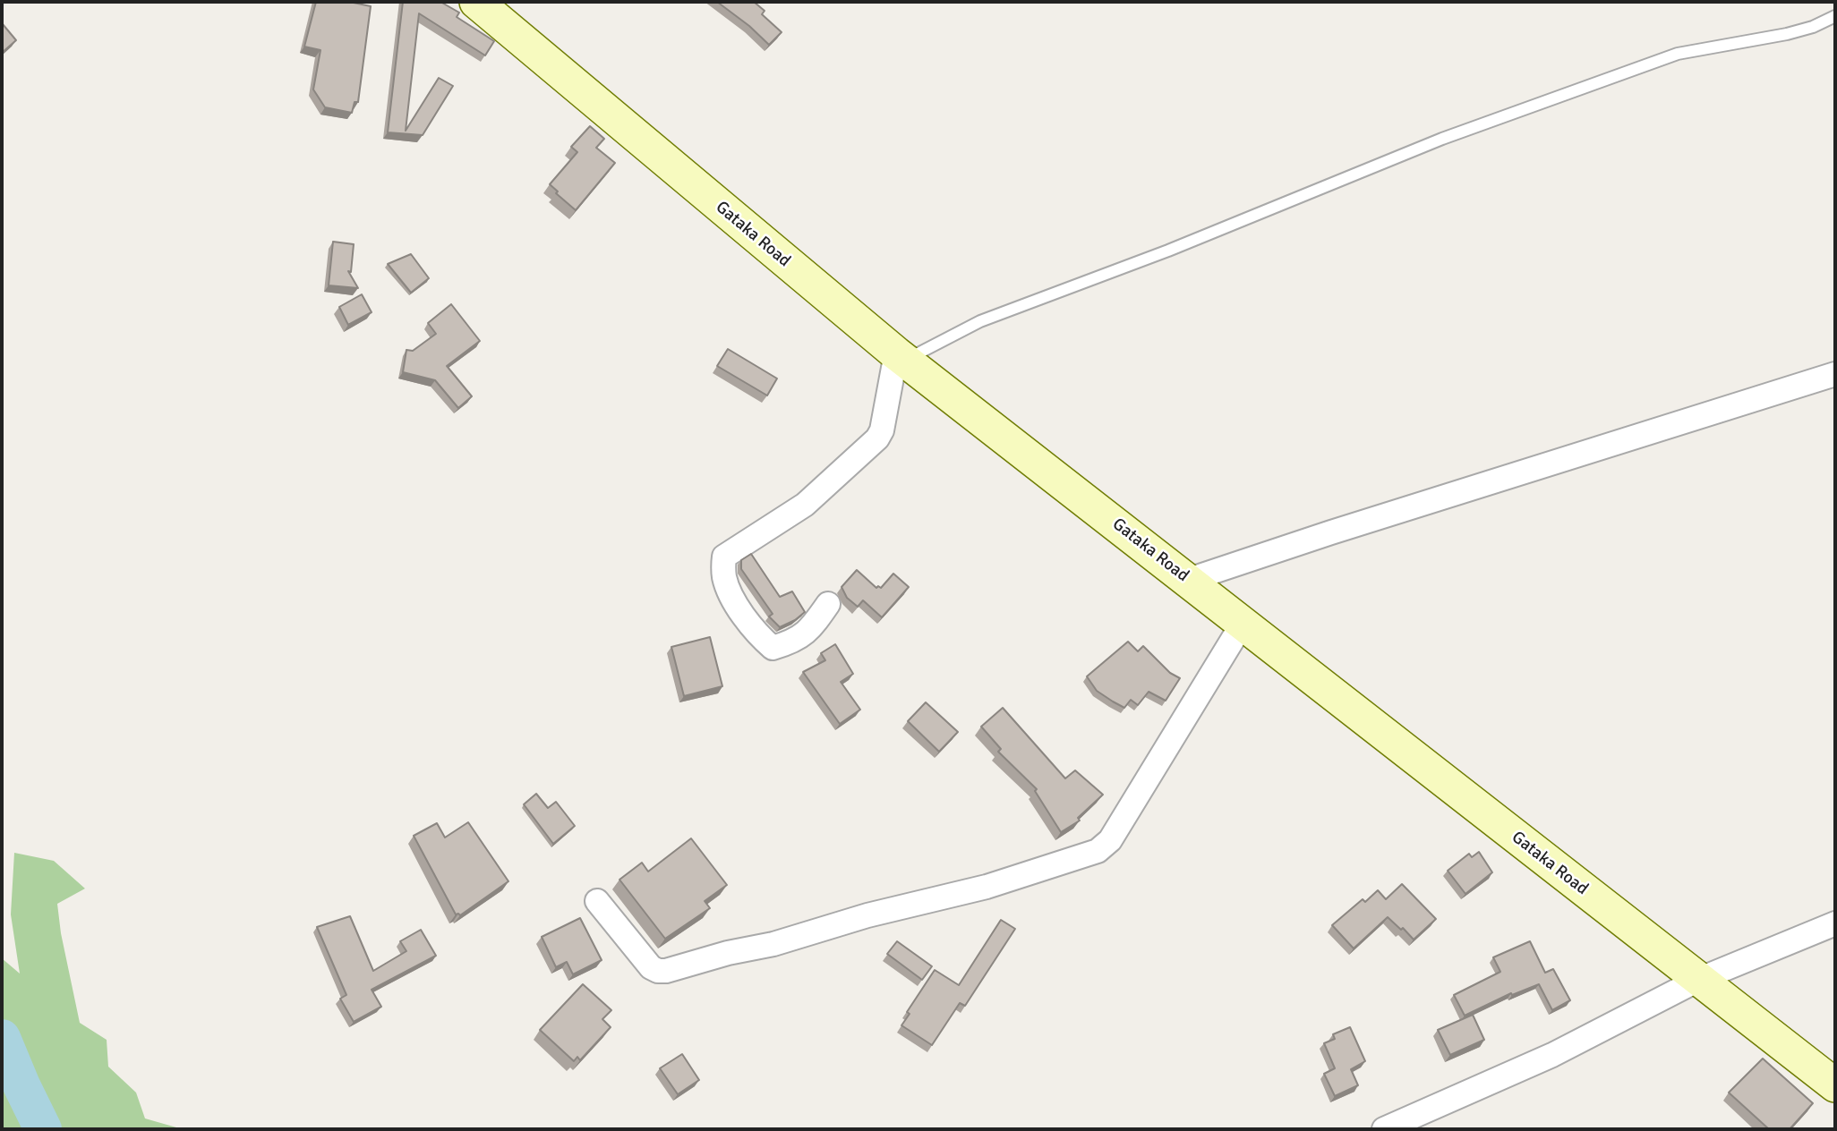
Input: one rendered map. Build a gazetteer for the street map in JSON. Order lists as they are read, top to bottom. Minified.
{"streets":{"street":["Gataka Road"]}}
